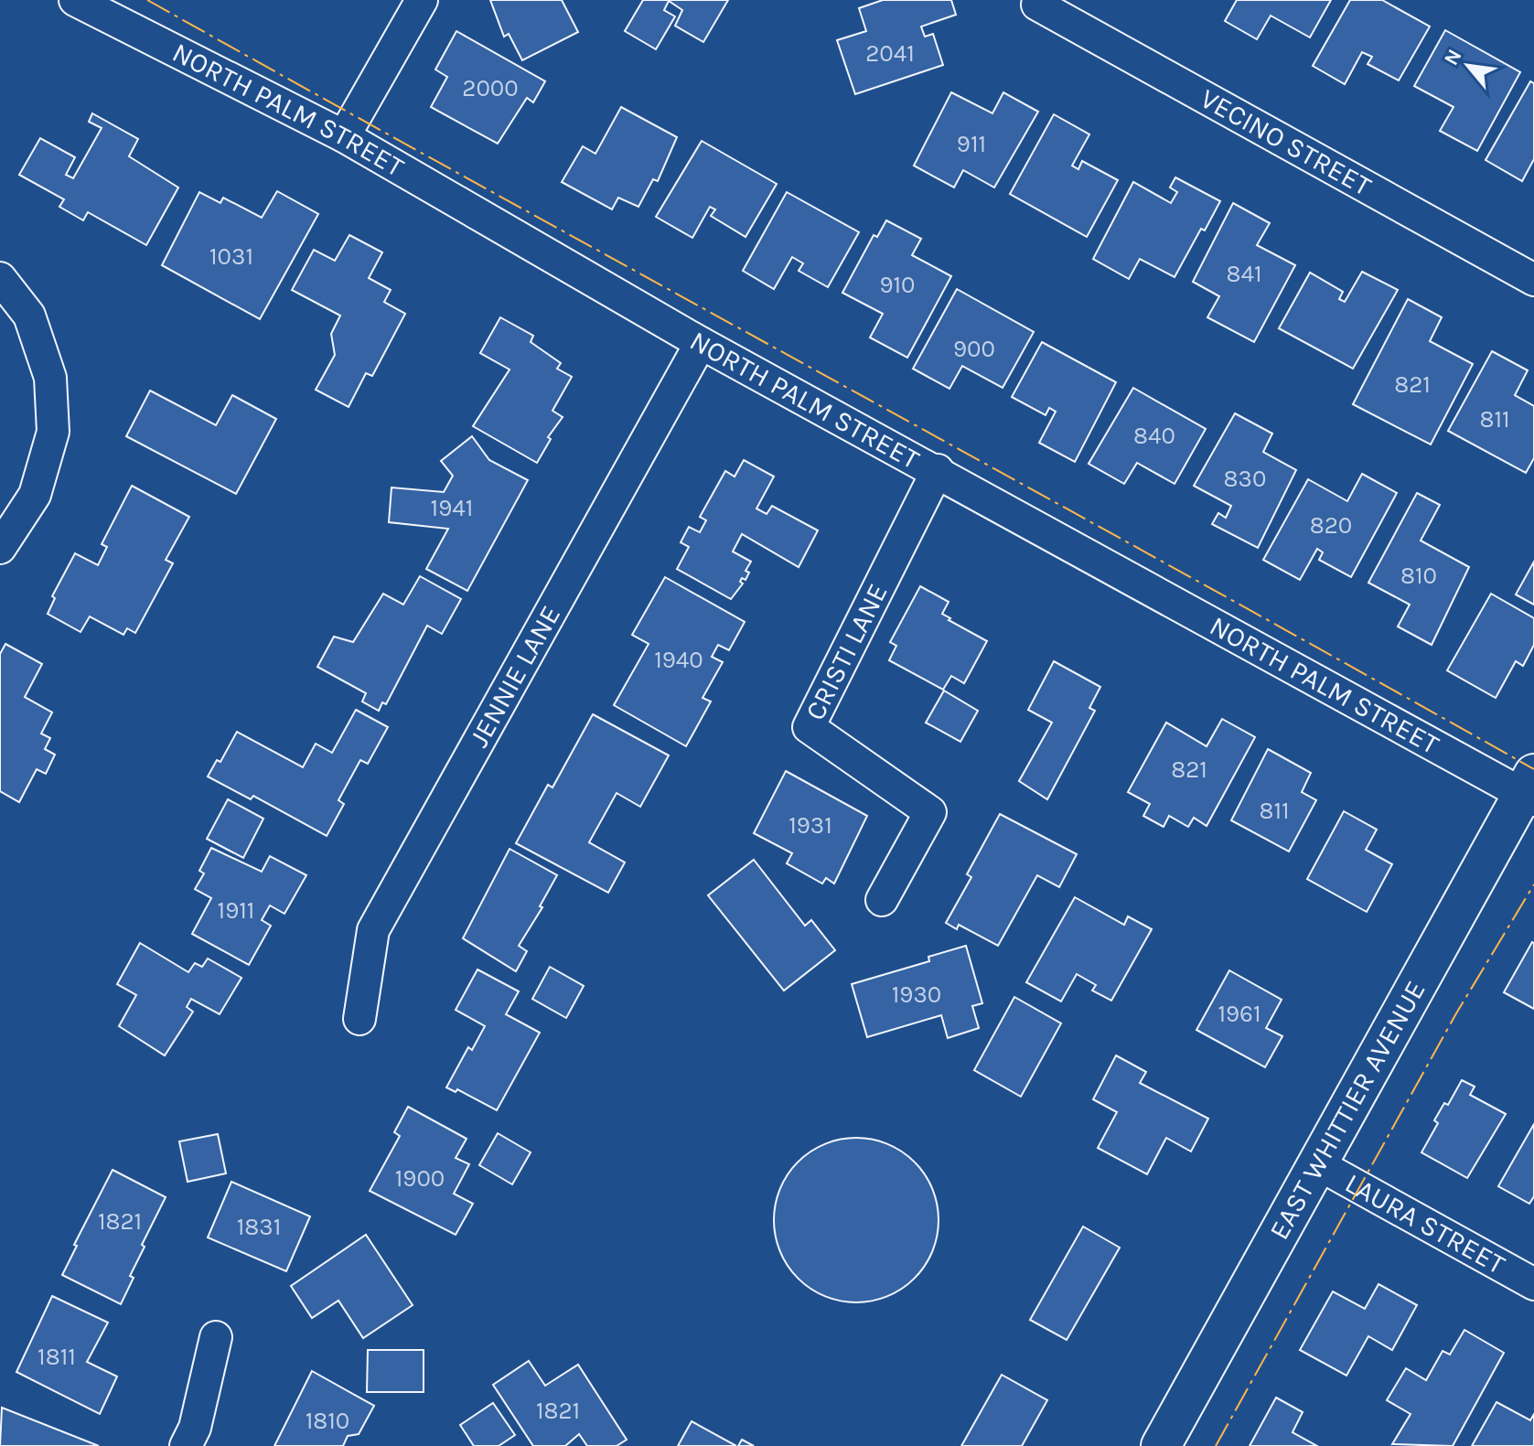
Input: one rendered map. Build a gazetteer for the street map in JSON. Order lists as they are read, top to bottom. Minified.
{"streets":{"street":["NORTH PALM STREET","VECINO STREET","CRISTI LANE","JENNIE LANE","EAST WHITTIER AVENUE","LAURA STREET"]},"crossings":[["NORTH PALM STREET","CRISTI LANE"],["NORTH PALM STREET","JENNIE LANE"],["NORTH PALM STREET","EAST WHITTIER AVENUE"],["EAST WHITTIER AVENUE","LAURA STREET"]],"house_numbers":["2041","2000","911","1031","841","910","900","821","811","840","830","1941","820","810","1940","821","811","1931","1911","1930","1961","1900","1821","1831","1811","1821","1810"],"north":"top left"}
